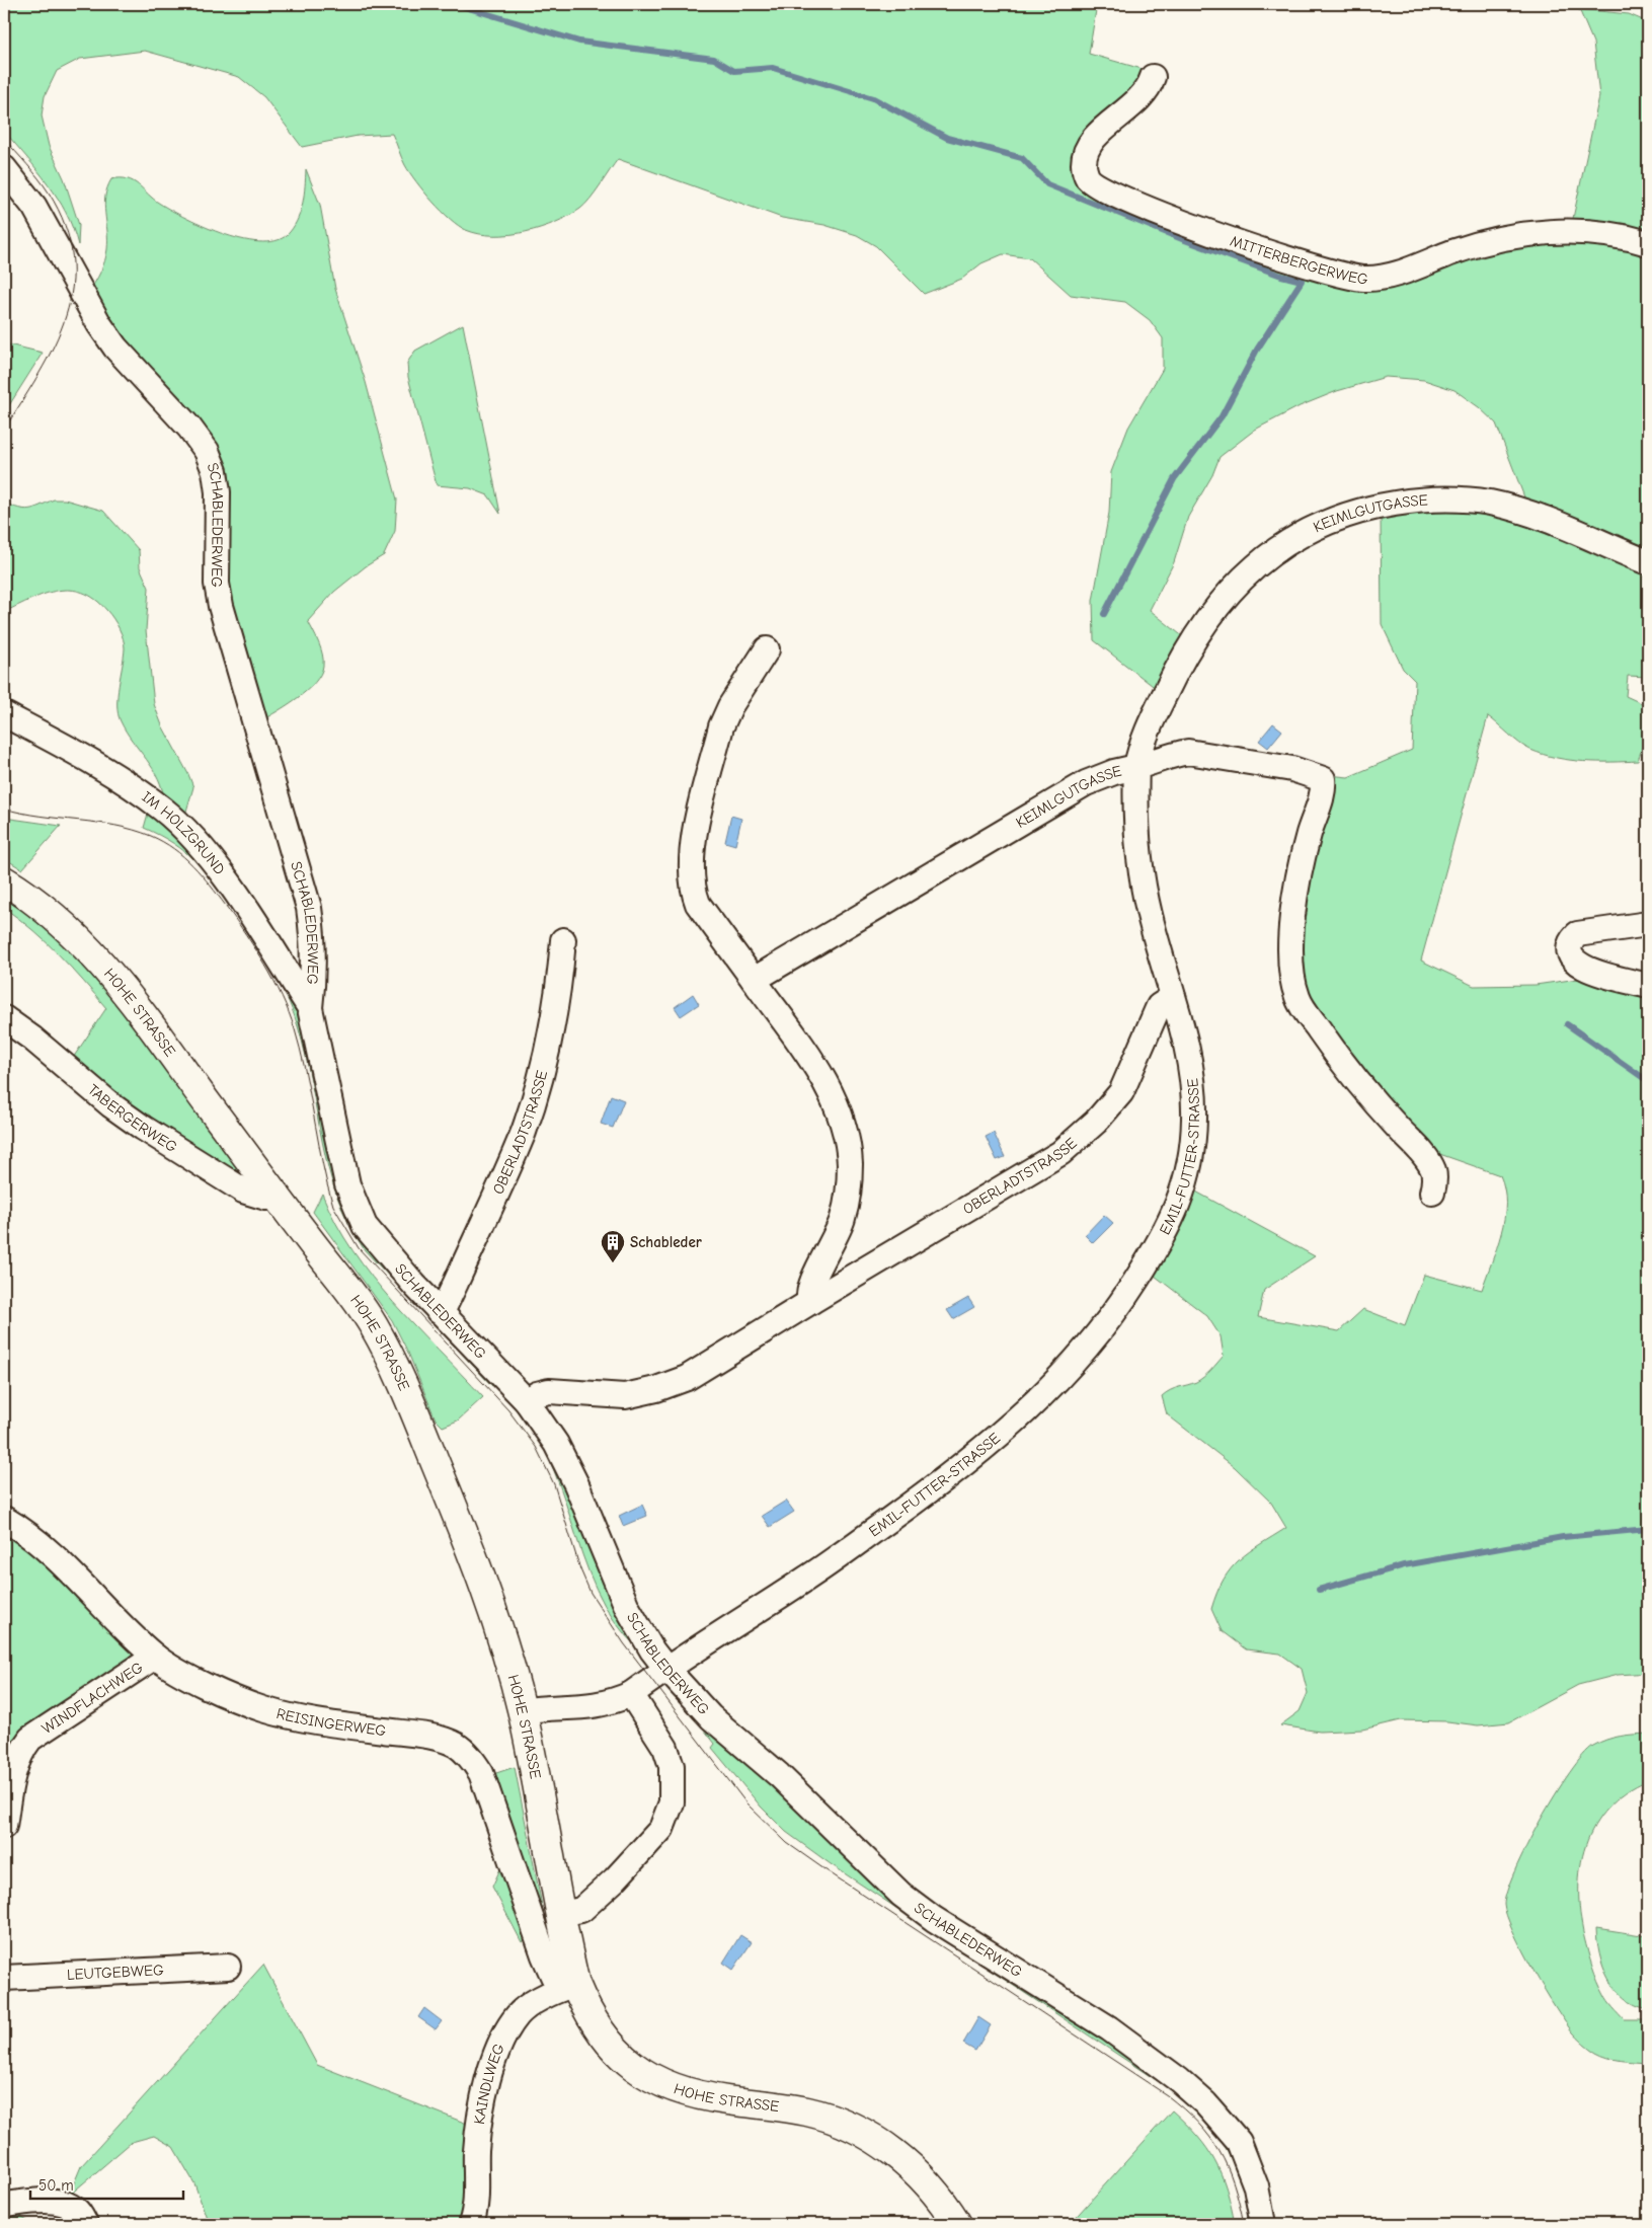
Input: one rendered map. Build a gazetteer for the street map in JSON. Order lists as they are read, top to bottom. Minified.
{"streets":{"main road":["HOHE STRASSE"],"street":["MITTERBERGERWEG","KEIMLGUTGASSE","SCHABLEDERWEG","IM HOLZGRUND","TABERGERWEG","OBERLADTSTRASSE","EMIL-FUTTER-STRASSE","WINDFLACHWEG","REISINGERWEG","LEUTGEBWEG","KAINDLWEG"]},"crossings":[["KEIMLGUTGASSE","EMIL-FUTTER-STRASSE"],["SCHABLEDERWEG","IM HOLZGRUND"],["SCHABLEDERWEG","OBERLADTSTRASSE"],["SCHABLEDERWEG","EMIL-FUTTER-STRASSE"],["HOHE STRASSE","TABERGERWEG"],["HOHE STRASSE","EMIL-FUTTER-STRASSE"],["HOHE STRASSE","REISINGERWEG"],["HOHE STRASSE","KAINDLWEG"],["OBERLADTSTRASSE","EMIL-FUTTER-STRASSE"],["WINDFLACHWEG","REISINGERWEG"],["REISINGERWEG","KAINDLWEG"]],"places":{"building":["Schableder"]},"scale_bar":"50 m"}
